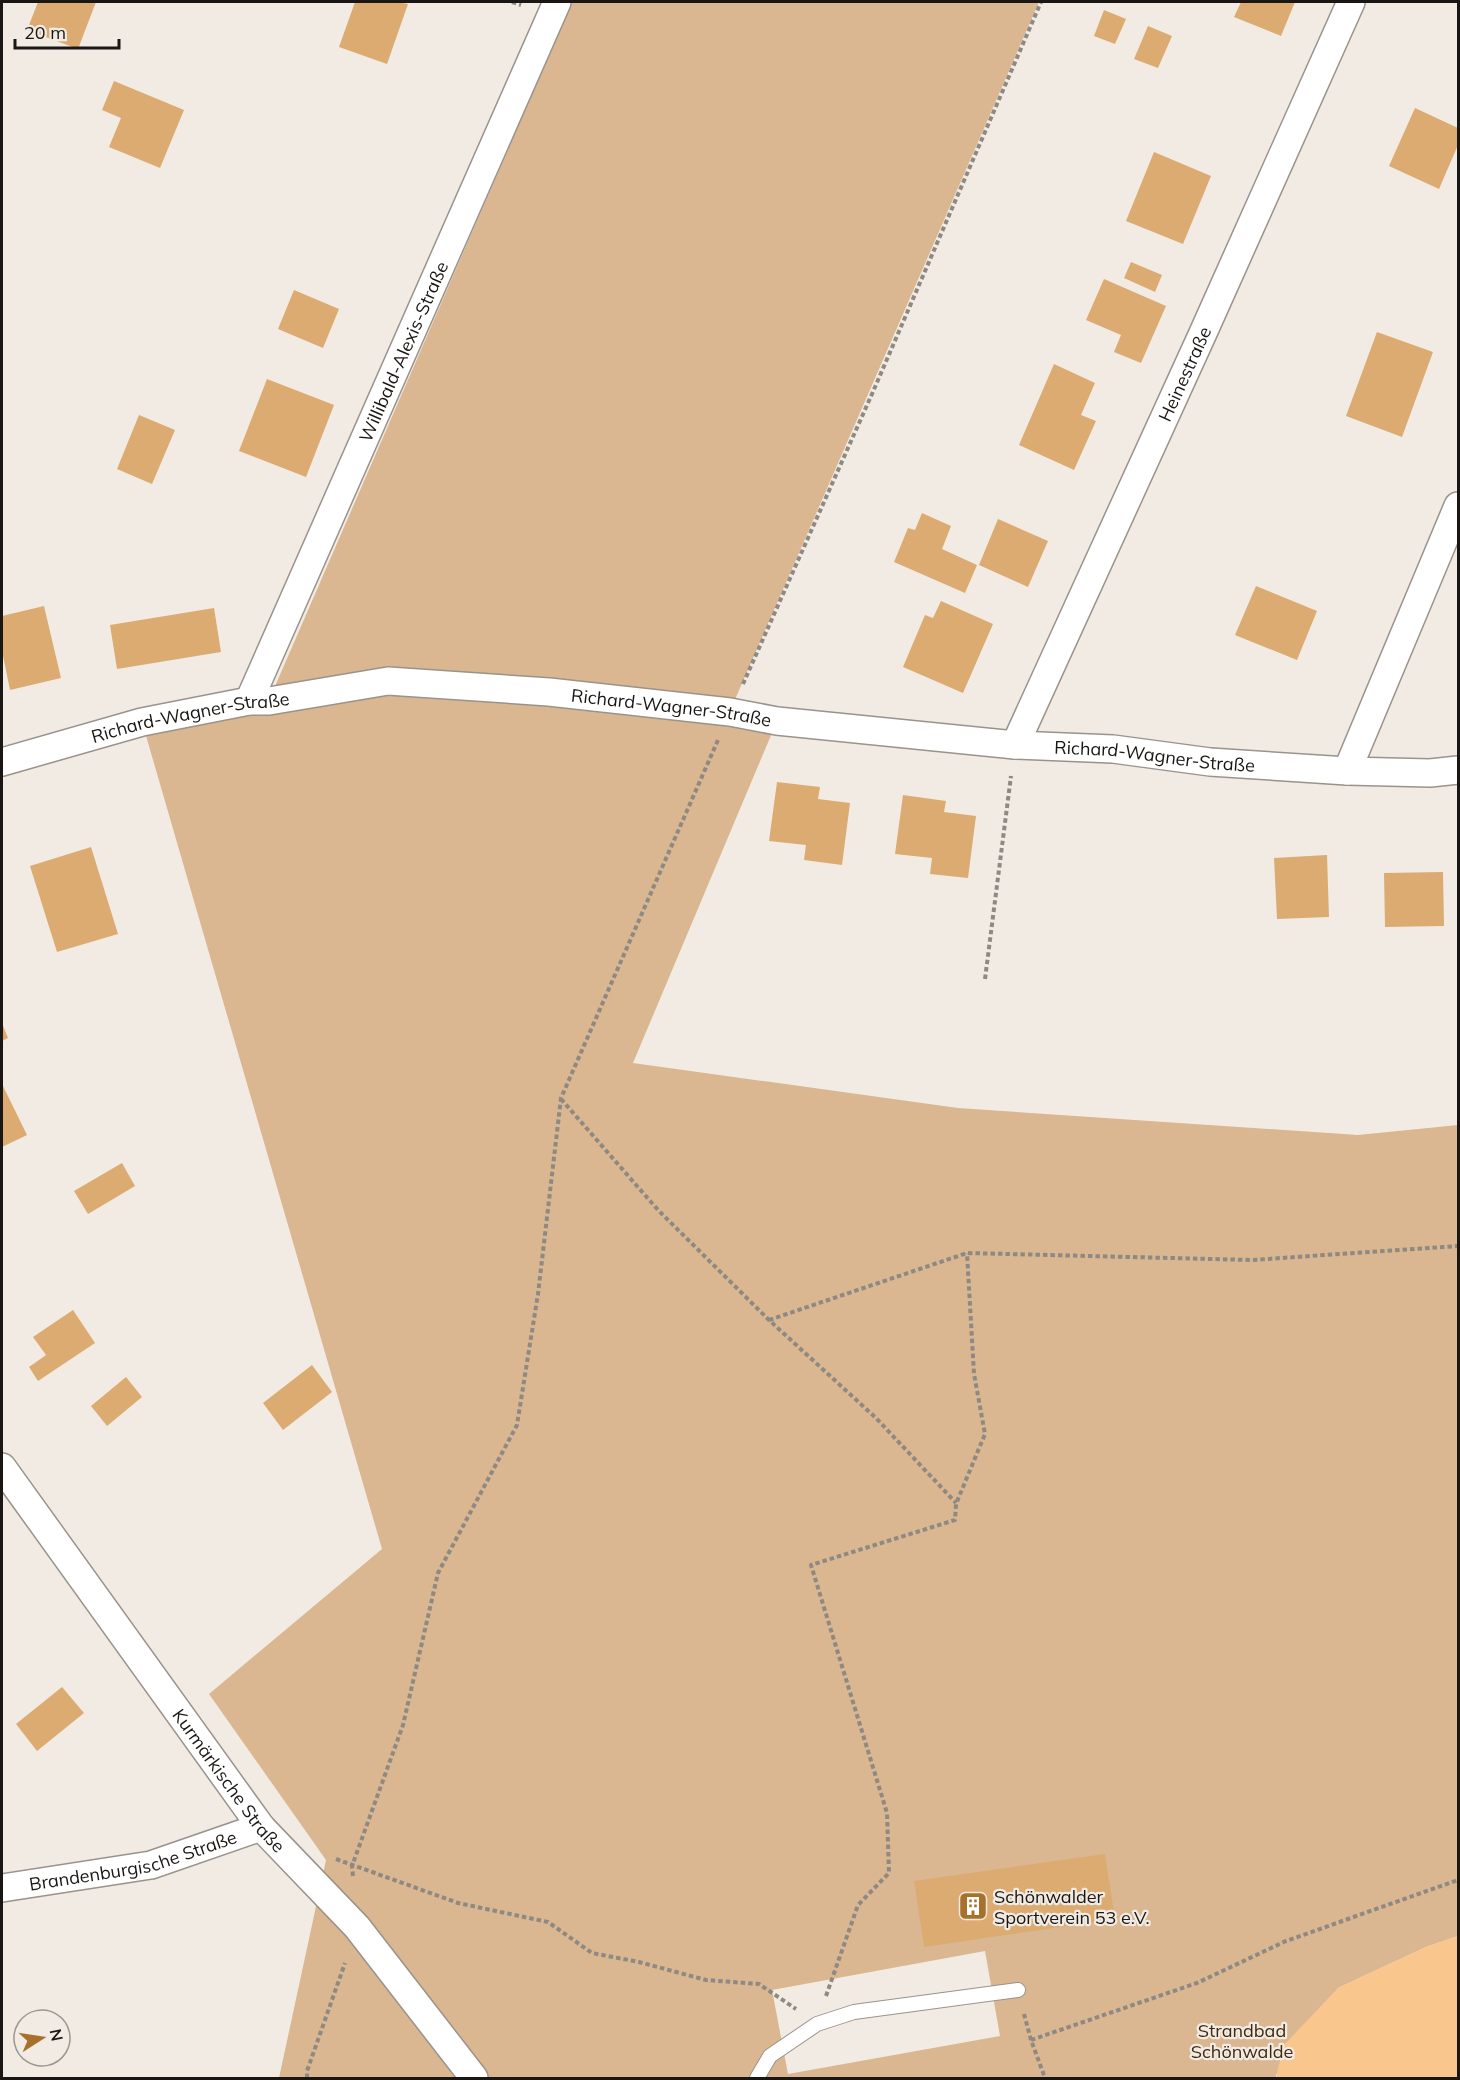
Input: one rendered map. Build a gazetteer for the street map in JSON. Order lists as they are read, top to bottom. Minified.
{"streets":{"street":["Willibald-Alexis-Straße","Heinestraße","Richard-Wagner-Straße","Kurmärkische Straße","Brandenburgische Straße"]},"crossings":[["Willibald-Alexis-Straße","Richard-Wagner-Straße"],["Heinestraße","Richard-Wagner-Straße"],["Kurmärkische Straße","Brandenburgische Straße"]],"parks":["Strandbad Schönwalde"],"places":{"building":["Schönwalder Sportverein 53 e.V."]},"scale_bar":"20 m","north":"right"}
